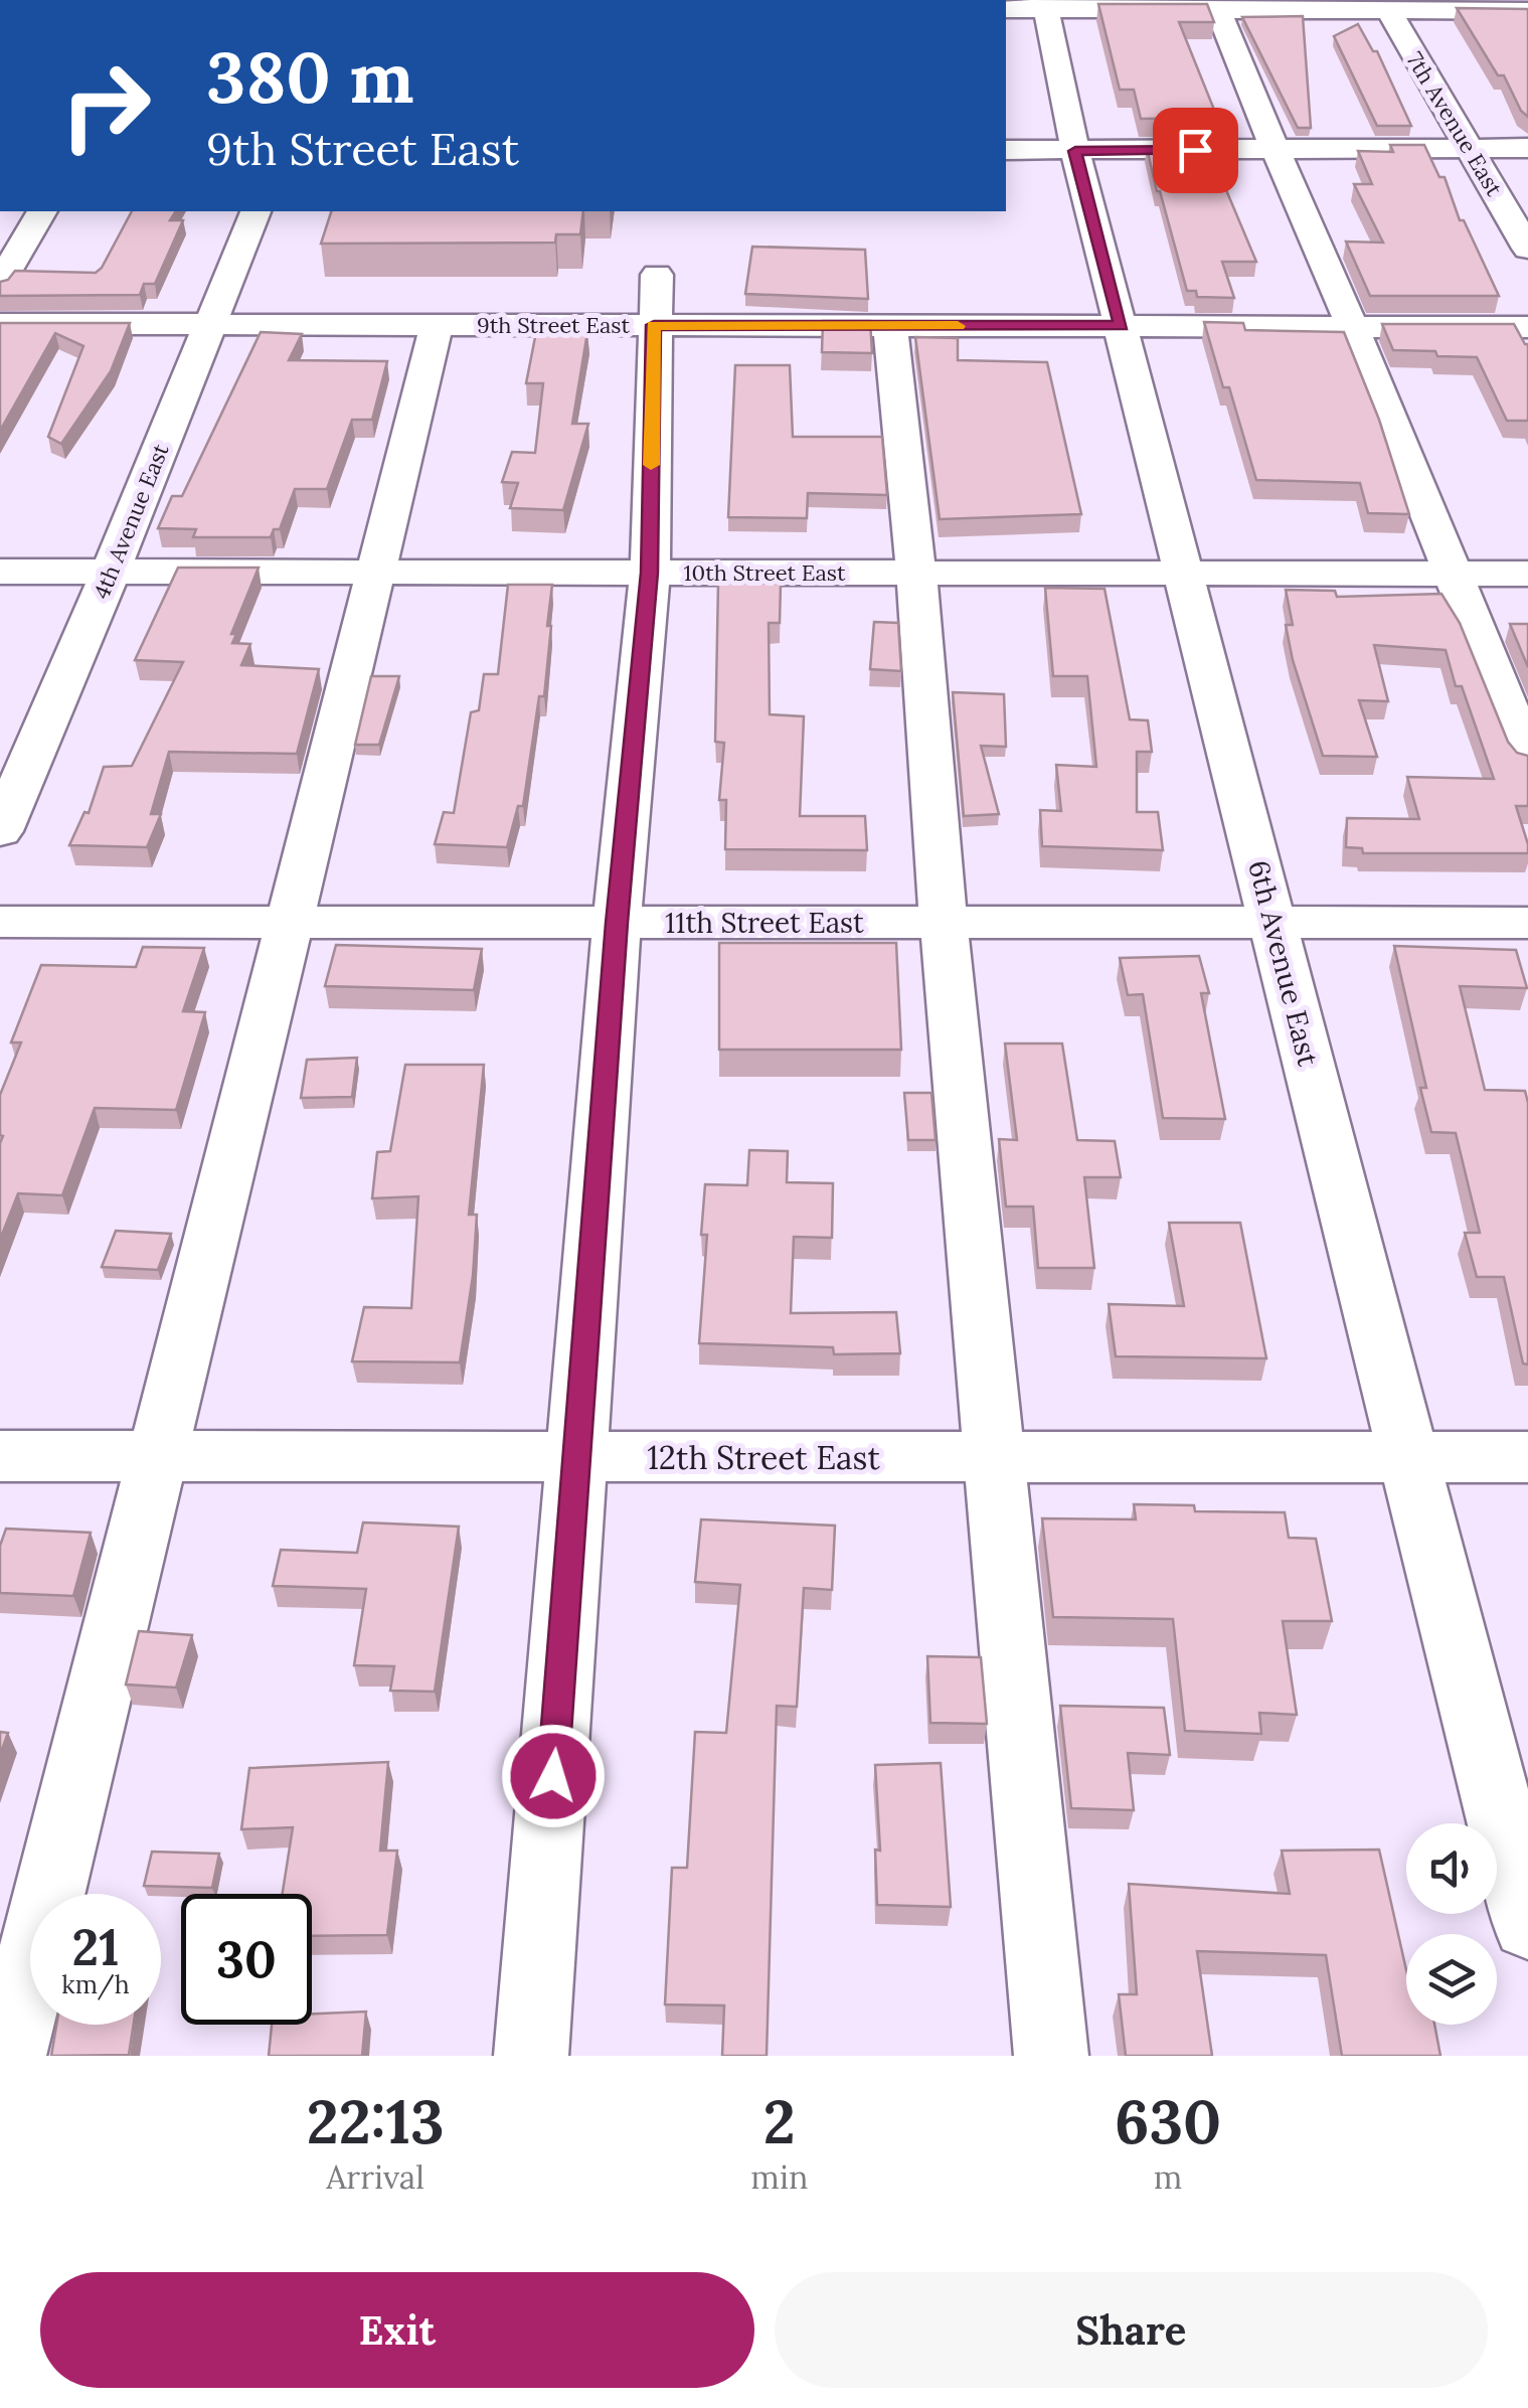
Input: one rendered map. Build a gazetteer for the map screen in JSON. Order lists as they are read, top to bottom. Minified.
{"streets":{"street":["7th Avenue East","9th Street East","4th Avenue East","10th Street East","11th Street East","6th Avenue East","12th Street East"]},"crossings":[["9th Street East","4th Avenue East"],["9th Street East","6th Avenue East"],["4th Avenue East","10th Street East"],["10th Street East","6th Avenue East"],["11th Street East","6th Avenue East"],["6th Avenue East","12th Street East"]],"page":{"turn":["380 m","9th Street East"],"speed":"21 km/h","limit":"30","eta":["22:13","Arrival","2","min","630","m"],"buttons":["Exit","Share"]}}
